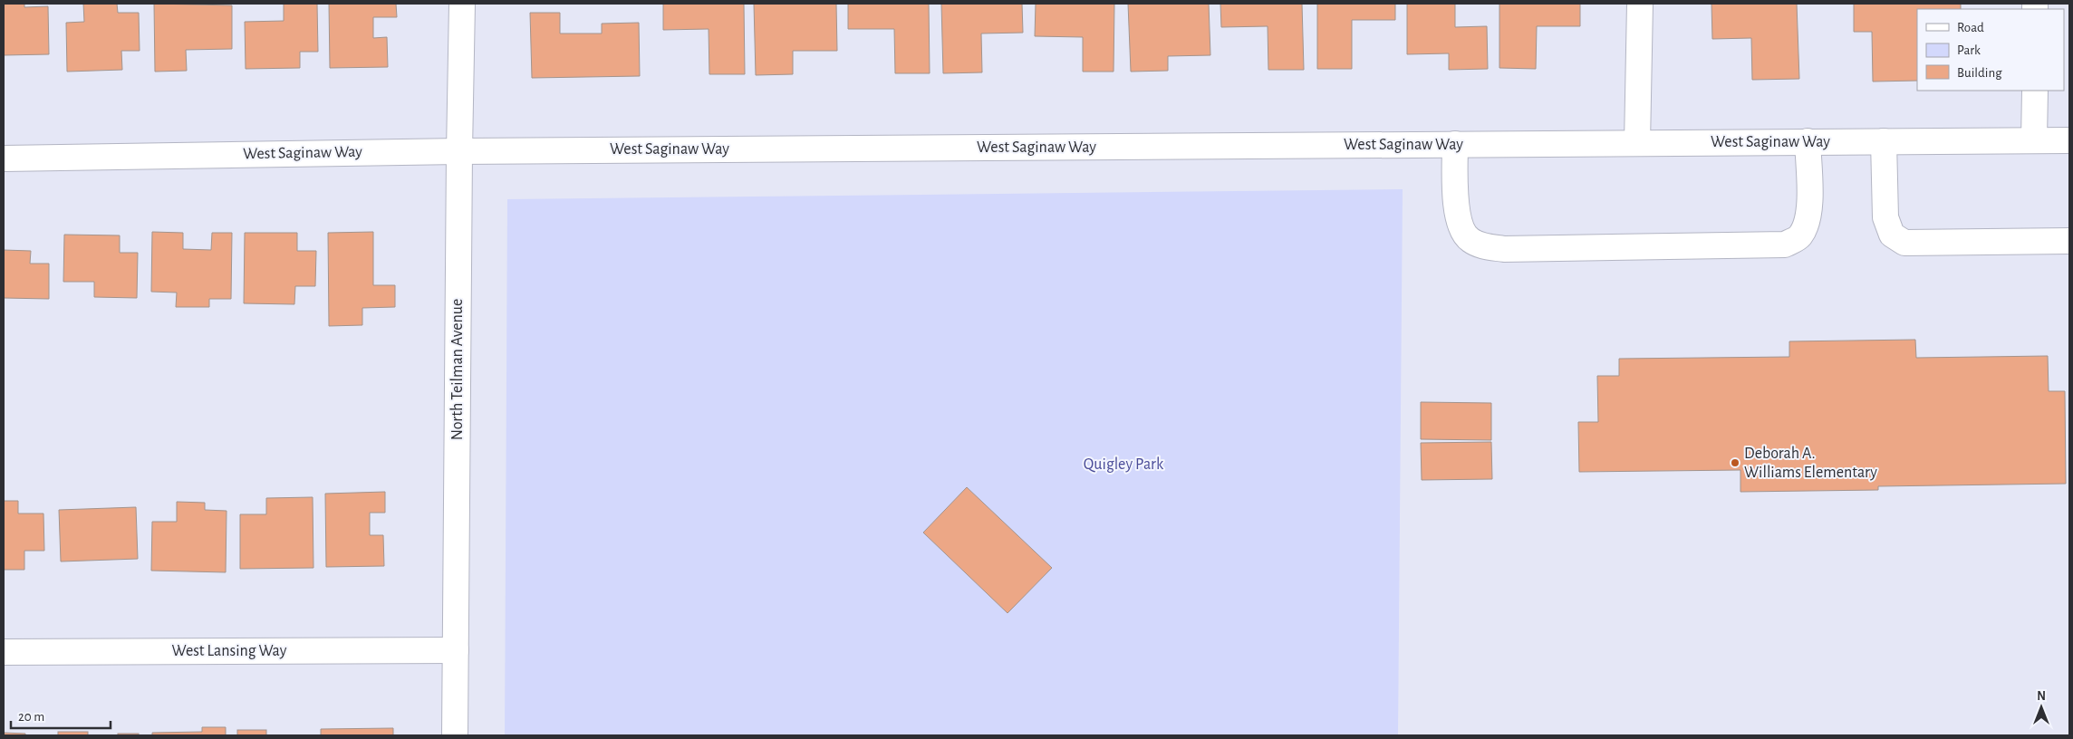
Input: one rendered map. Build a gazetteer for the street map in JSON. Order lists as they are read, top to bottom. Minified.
{"streets":{"street":["West Saginaw Way","North Teilman Avenue","West Lansing Way"]},"crossings":[["West Saginaw Way","North Teilman Avenue"],["North Teilman Avenue","West Lansing Way"]],"parks":["Quigley Park"],"places":["Deborah A. Williams Elementary"],"legend":["Road","Park","Building"],"scale_bar":"20 m","north":"top"}
